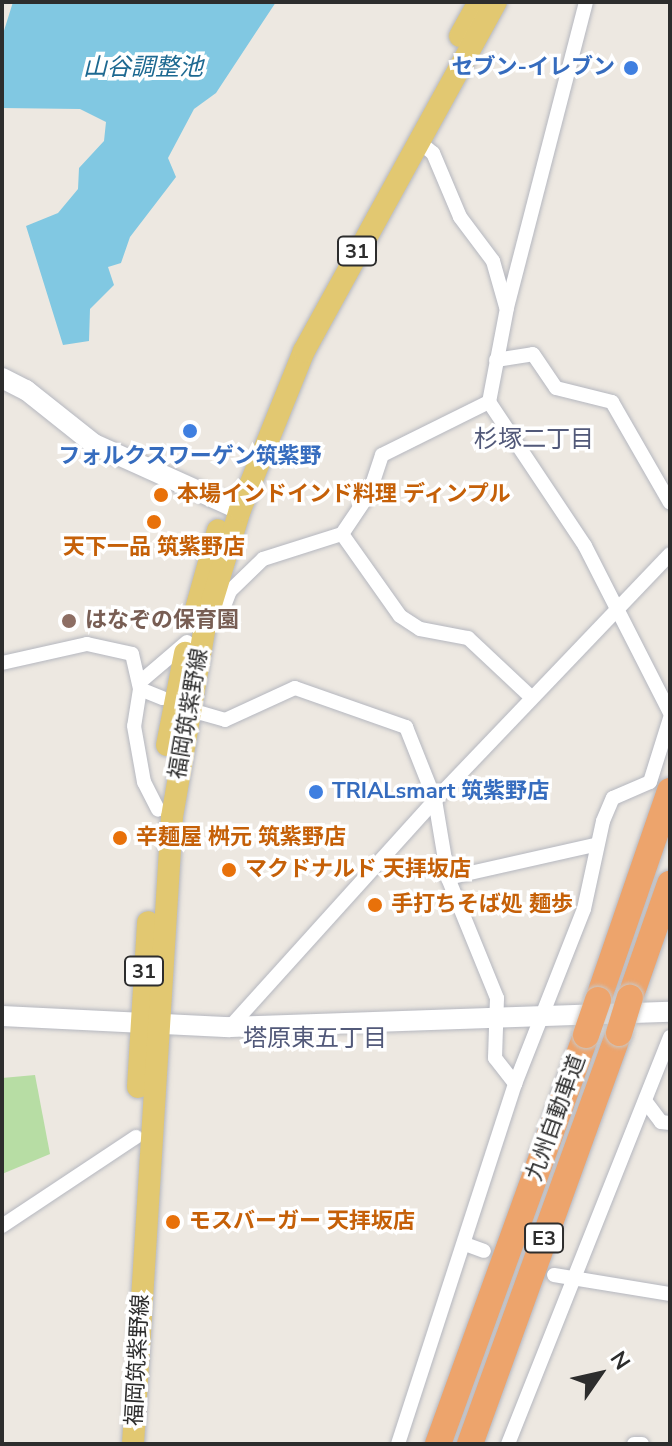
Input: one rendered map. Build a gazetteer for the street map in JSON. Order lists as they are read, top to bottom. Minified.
{"streets":{"highway":["九州自動車道","E3"],"main road":["31","福岡筑紫野線"]},"districts":["杉塚二丁目","塔原東五丁目"],"water":["山谷調整池"],"places":["セブン-イレブン","フォルクスワーゲン筑紫野","本場インドインド料理 ディンプル","天下一品 筑紫野店","はなぞの保育園","TRIALsmart 筑紫野店","辛麺屋 桝元 筑紫野店","マクドナルド 天拝坂店","手打ちそば処 麺歩","モスバーガー 天拝坂店"],"north":"top right"}
